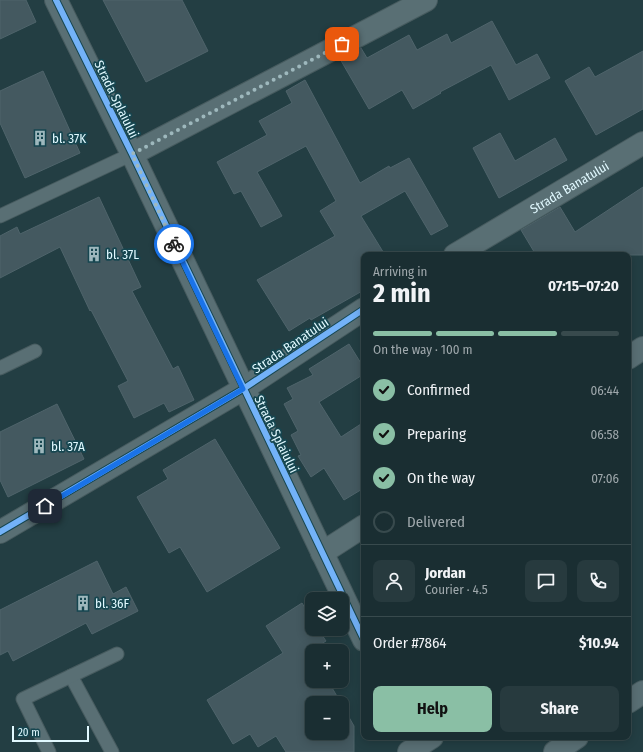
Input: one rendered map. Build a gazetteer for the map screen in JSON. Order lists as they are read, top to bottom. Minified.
{"streets":{"street":["Strada Splaiului","Strada Banatului"]},"crossings":[["Strada Splaiului","Strada Banatului"]],"places":{"building":["bl. 37K","bl. 37L","bl. 37A","bl. 36F"]},"scale_bar":"20 m","page":{"heading":["2 min","Arriving in","07:15–07:20"],"panel":["Jordan","Courier · 4.5","Order #7864","$10.94"],"bar":"On the way · 100 m","list":[["Confirmed","06:44"],["Preparing","06:58"],["On the way","07:06"],"Delivered"],"map_buttons":["+","−"],"buttons":["Help","Share"],"scale":"20 m"}}
